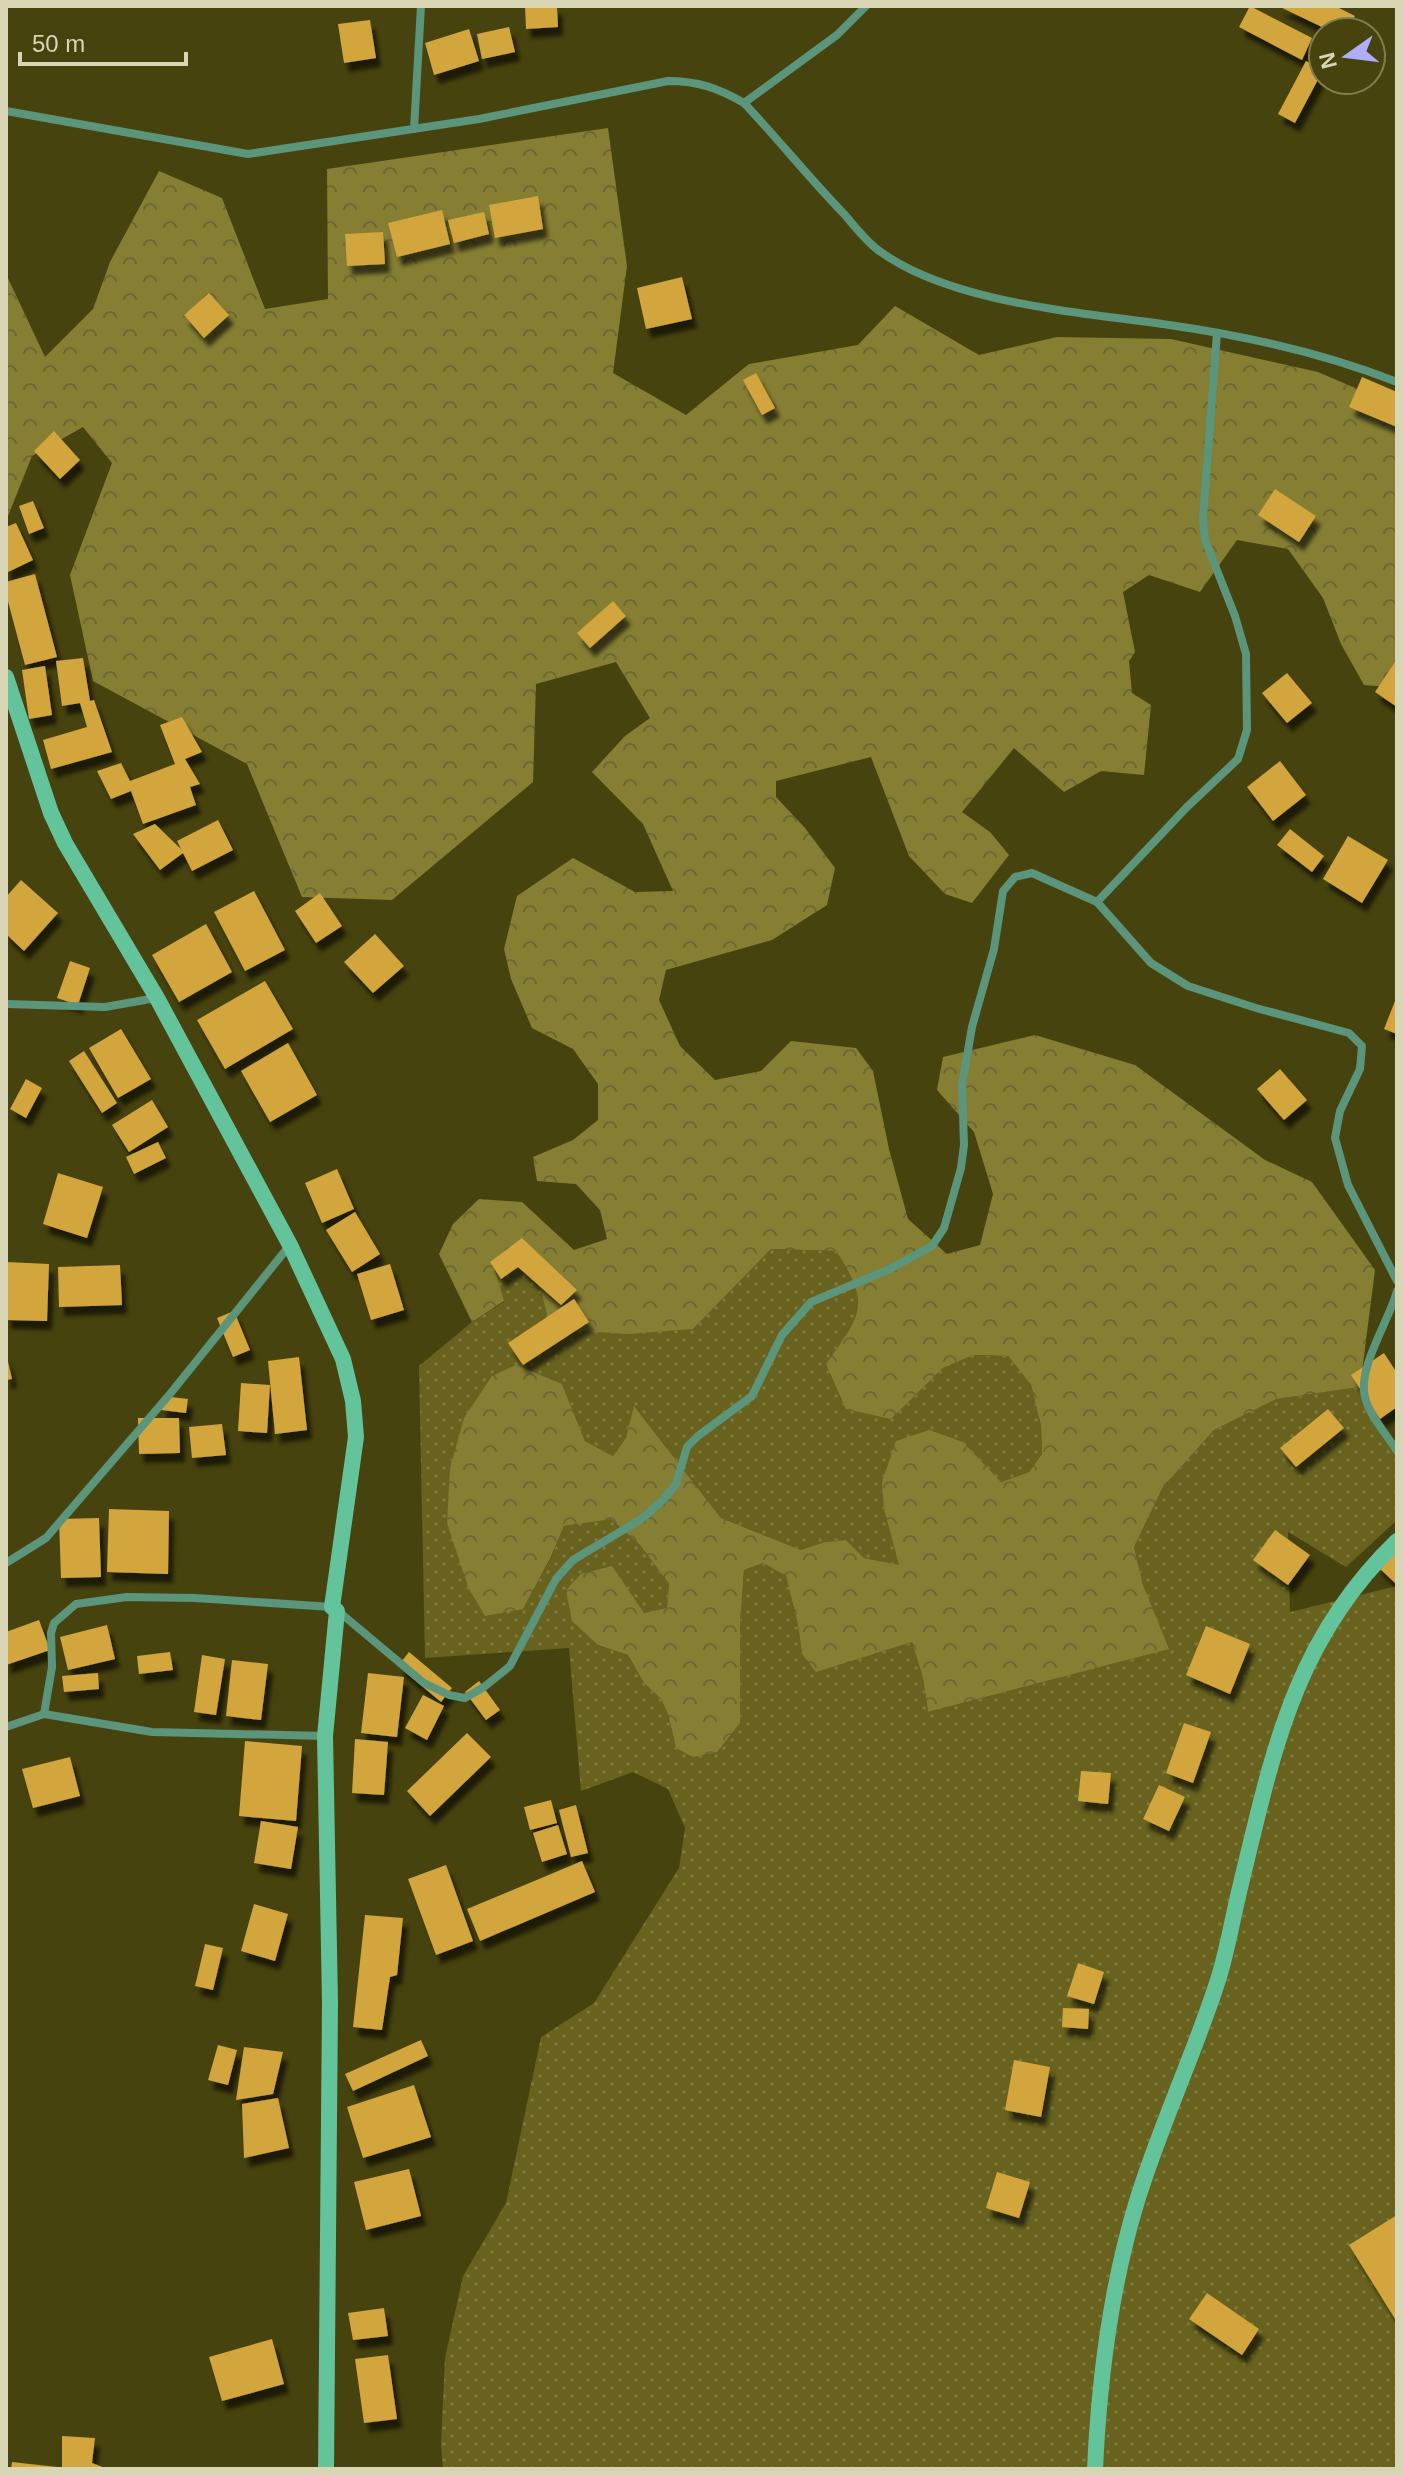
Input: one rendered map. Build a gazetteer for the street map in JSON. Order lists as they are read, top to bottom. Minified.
{"scale_bar":"50 m","north":"left"}
